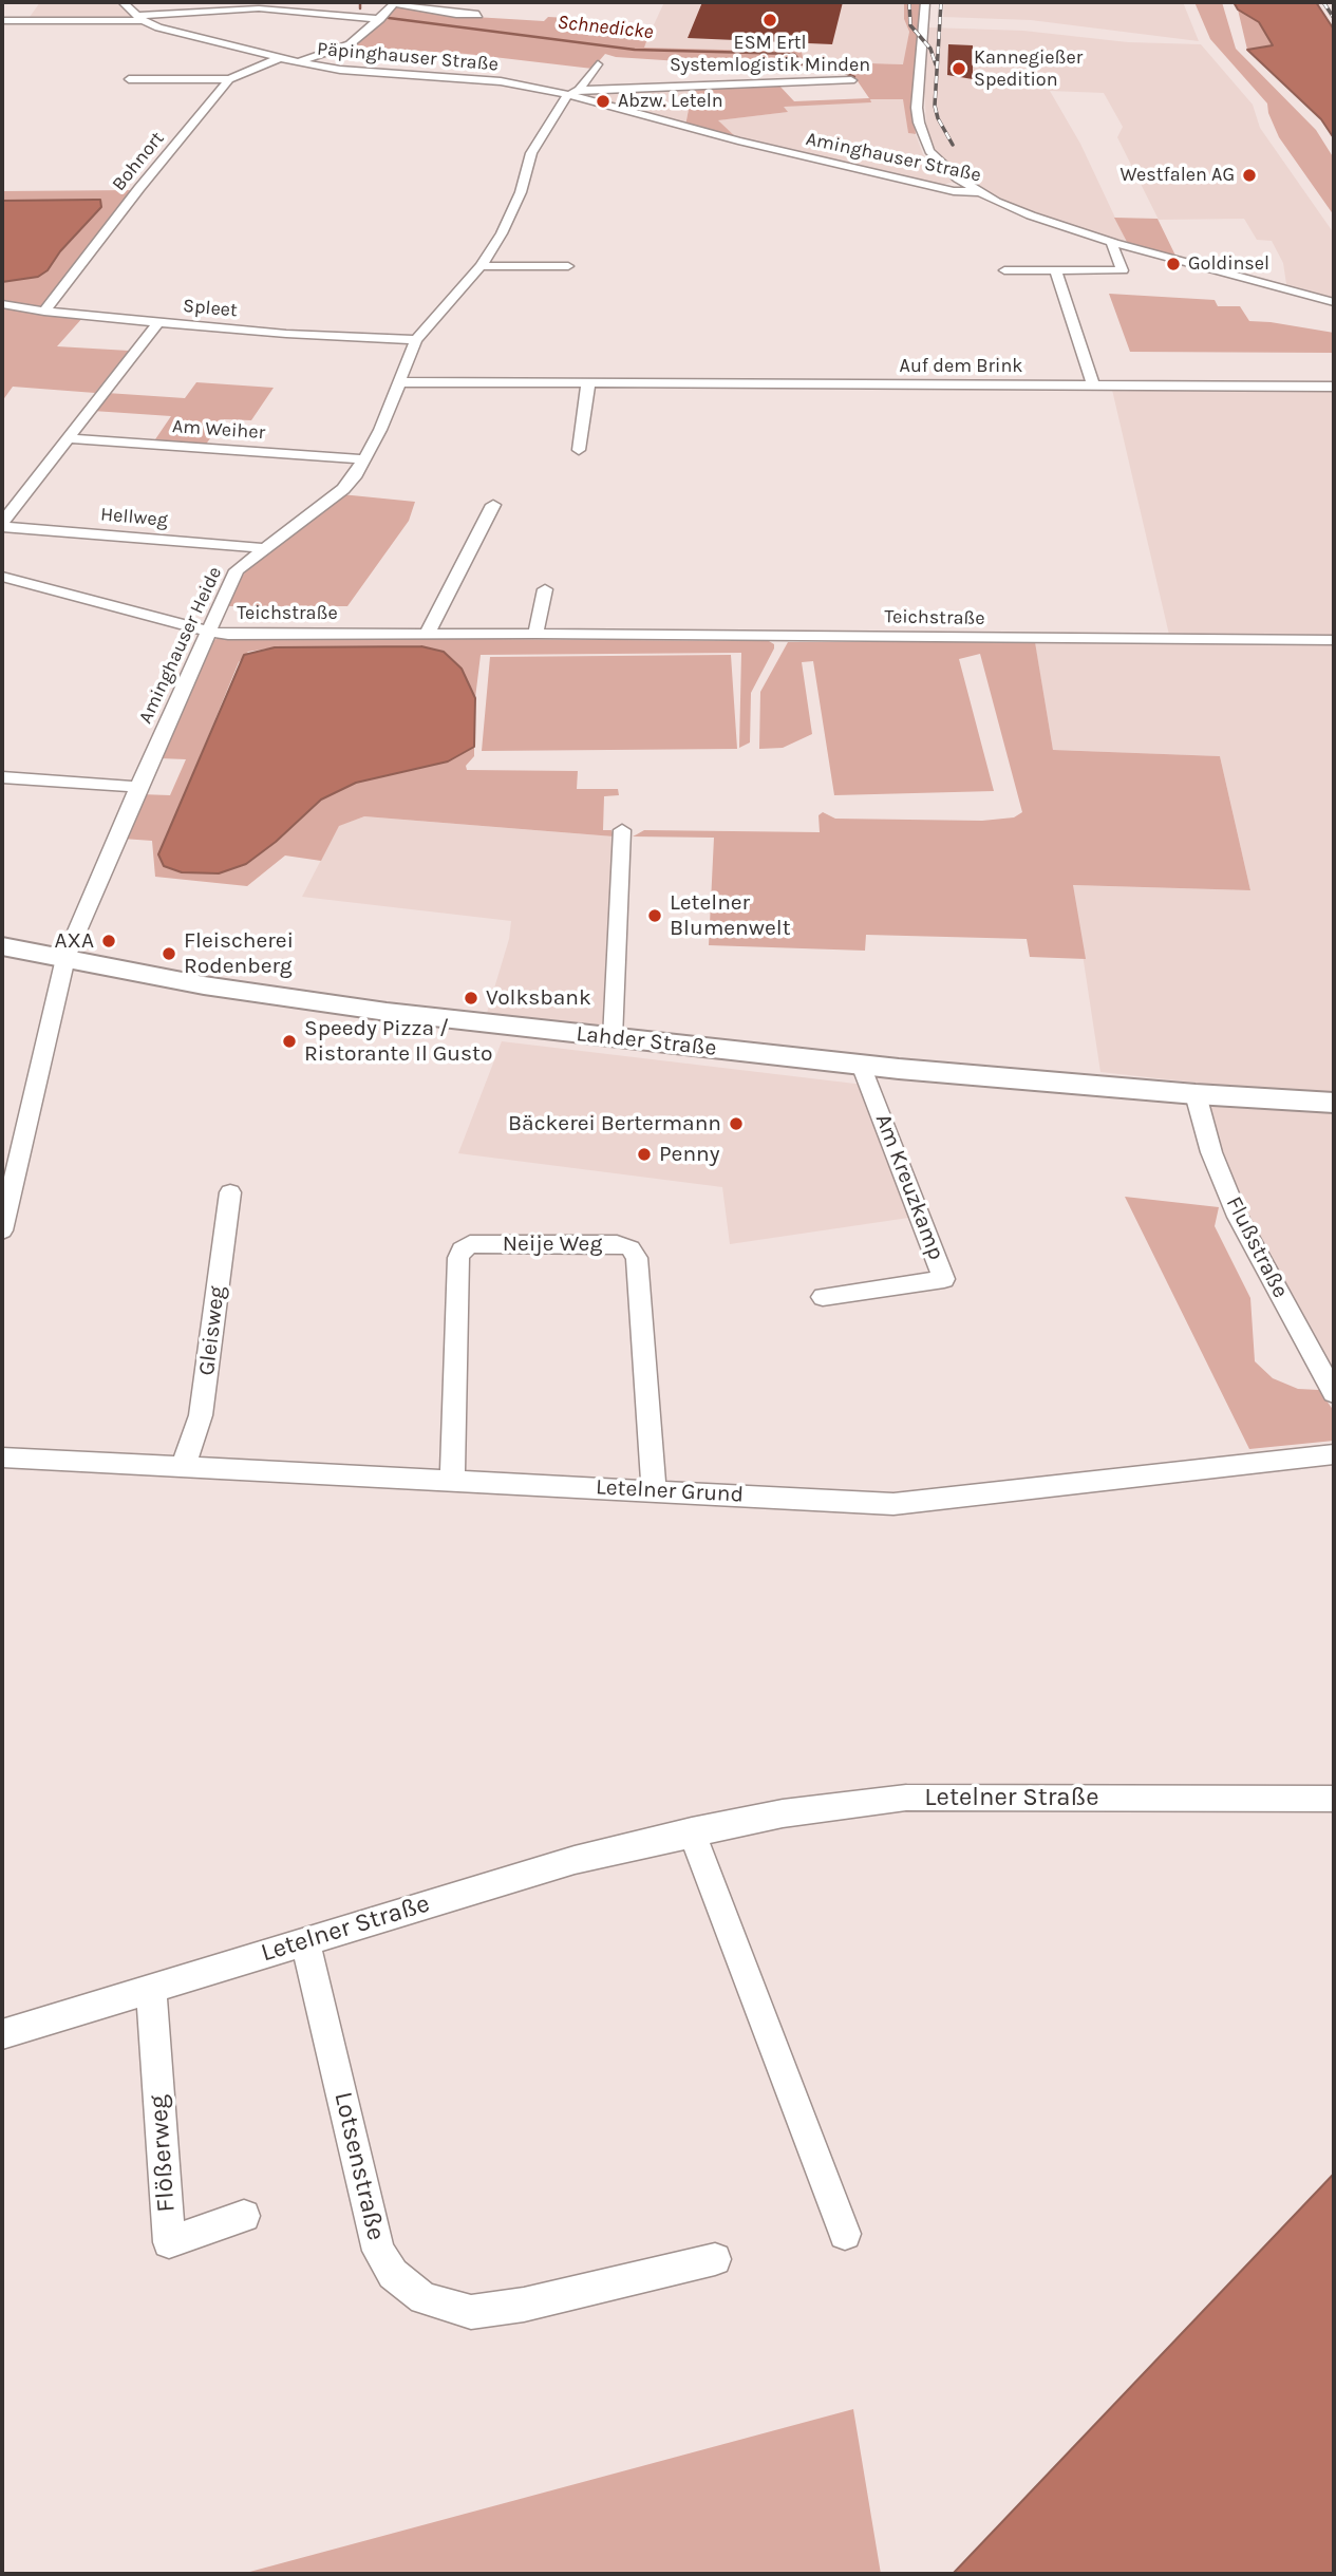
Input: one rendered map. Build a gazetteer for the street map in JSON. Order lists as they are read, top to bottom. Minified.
{"streets":{"street":["Päpinghauser Straße","Aminghauser Straße","Bohnort","Spleet","Auf dem Brink","Am Weiher","Hellweg","Teichstraße","Aminghauser Heide","Lahder Straße","Am Kreuzkamp","Neije Weg","Flußstraße","Gleisweg","Letelner Grund","Letelner Straße","Flößerweg","Lotsenstraße"]},"crossings":[["Päpinghauser Straße","Aminghauser Straße"],["Päpinghauser Straße","Bohnort"],["Päpinghauser Straße","Aminghauser Heide"],["Aminghauser Straße","Aminghauser Heide"],["Bohnort","Spleet"],["Spleet","Aminghauser Heide"],["Auf dem Brink","Aminghauser Heide"],["Am Weiher","Aminghauser Heide"],["Hellweg","Aminghauser Heide"],["Teichstraße","Aminghauser Heide"],["Aminghauser Heide","Lahder Straße"],["Lahder Straße","Am Kreuzkamp"],["Lahder Straße","Flußstraße"],["Neije Weg","Letelner Grund"],["Gleisweg","Letelner Grund"],["Letelner Straße","Flößerweg"],["Letelner Straße","Lotsenstraße"]],"water":["Schnedicke"],"places":["ESM Ertl Systemlogistik Minden","Kannegießer Spedition","Abzw. Leteln","Westfalen AG","Goldinsel","Letelner Blumenwelt","AXA","Fleischerei Rodenberg","Volksbank","Speedy Pizza / Ristorante Il Gusto","Bäckerei Bertermann","Penny"]}
